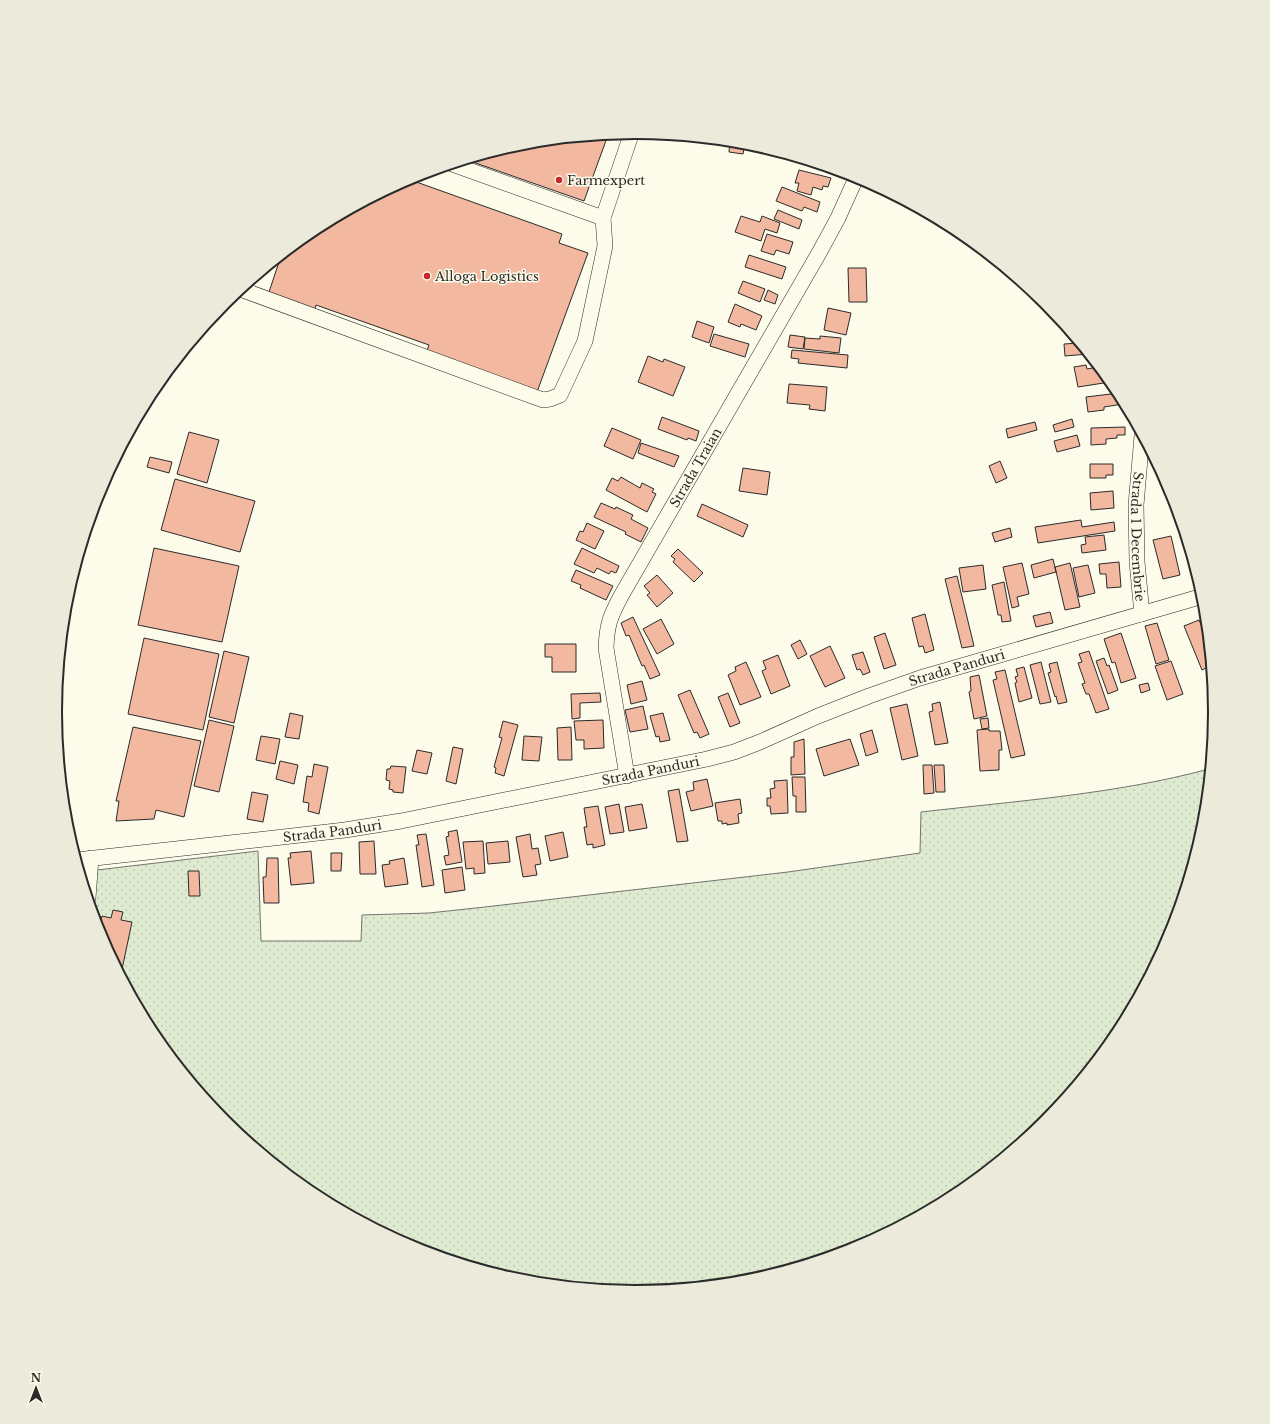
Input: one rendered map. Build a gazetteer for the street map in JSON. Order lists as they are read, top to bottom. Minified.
{"streets":{"street":["Strada Traian","Strada 1 Decembrie","Strada Panduri"]},"crossings":[["Strada Traian","Strada Panduri"],["Strada 1 Decembrie","Strada Panduri"]],"places":["Farmexpert","Alloga Logistics"],"north":"top"}
